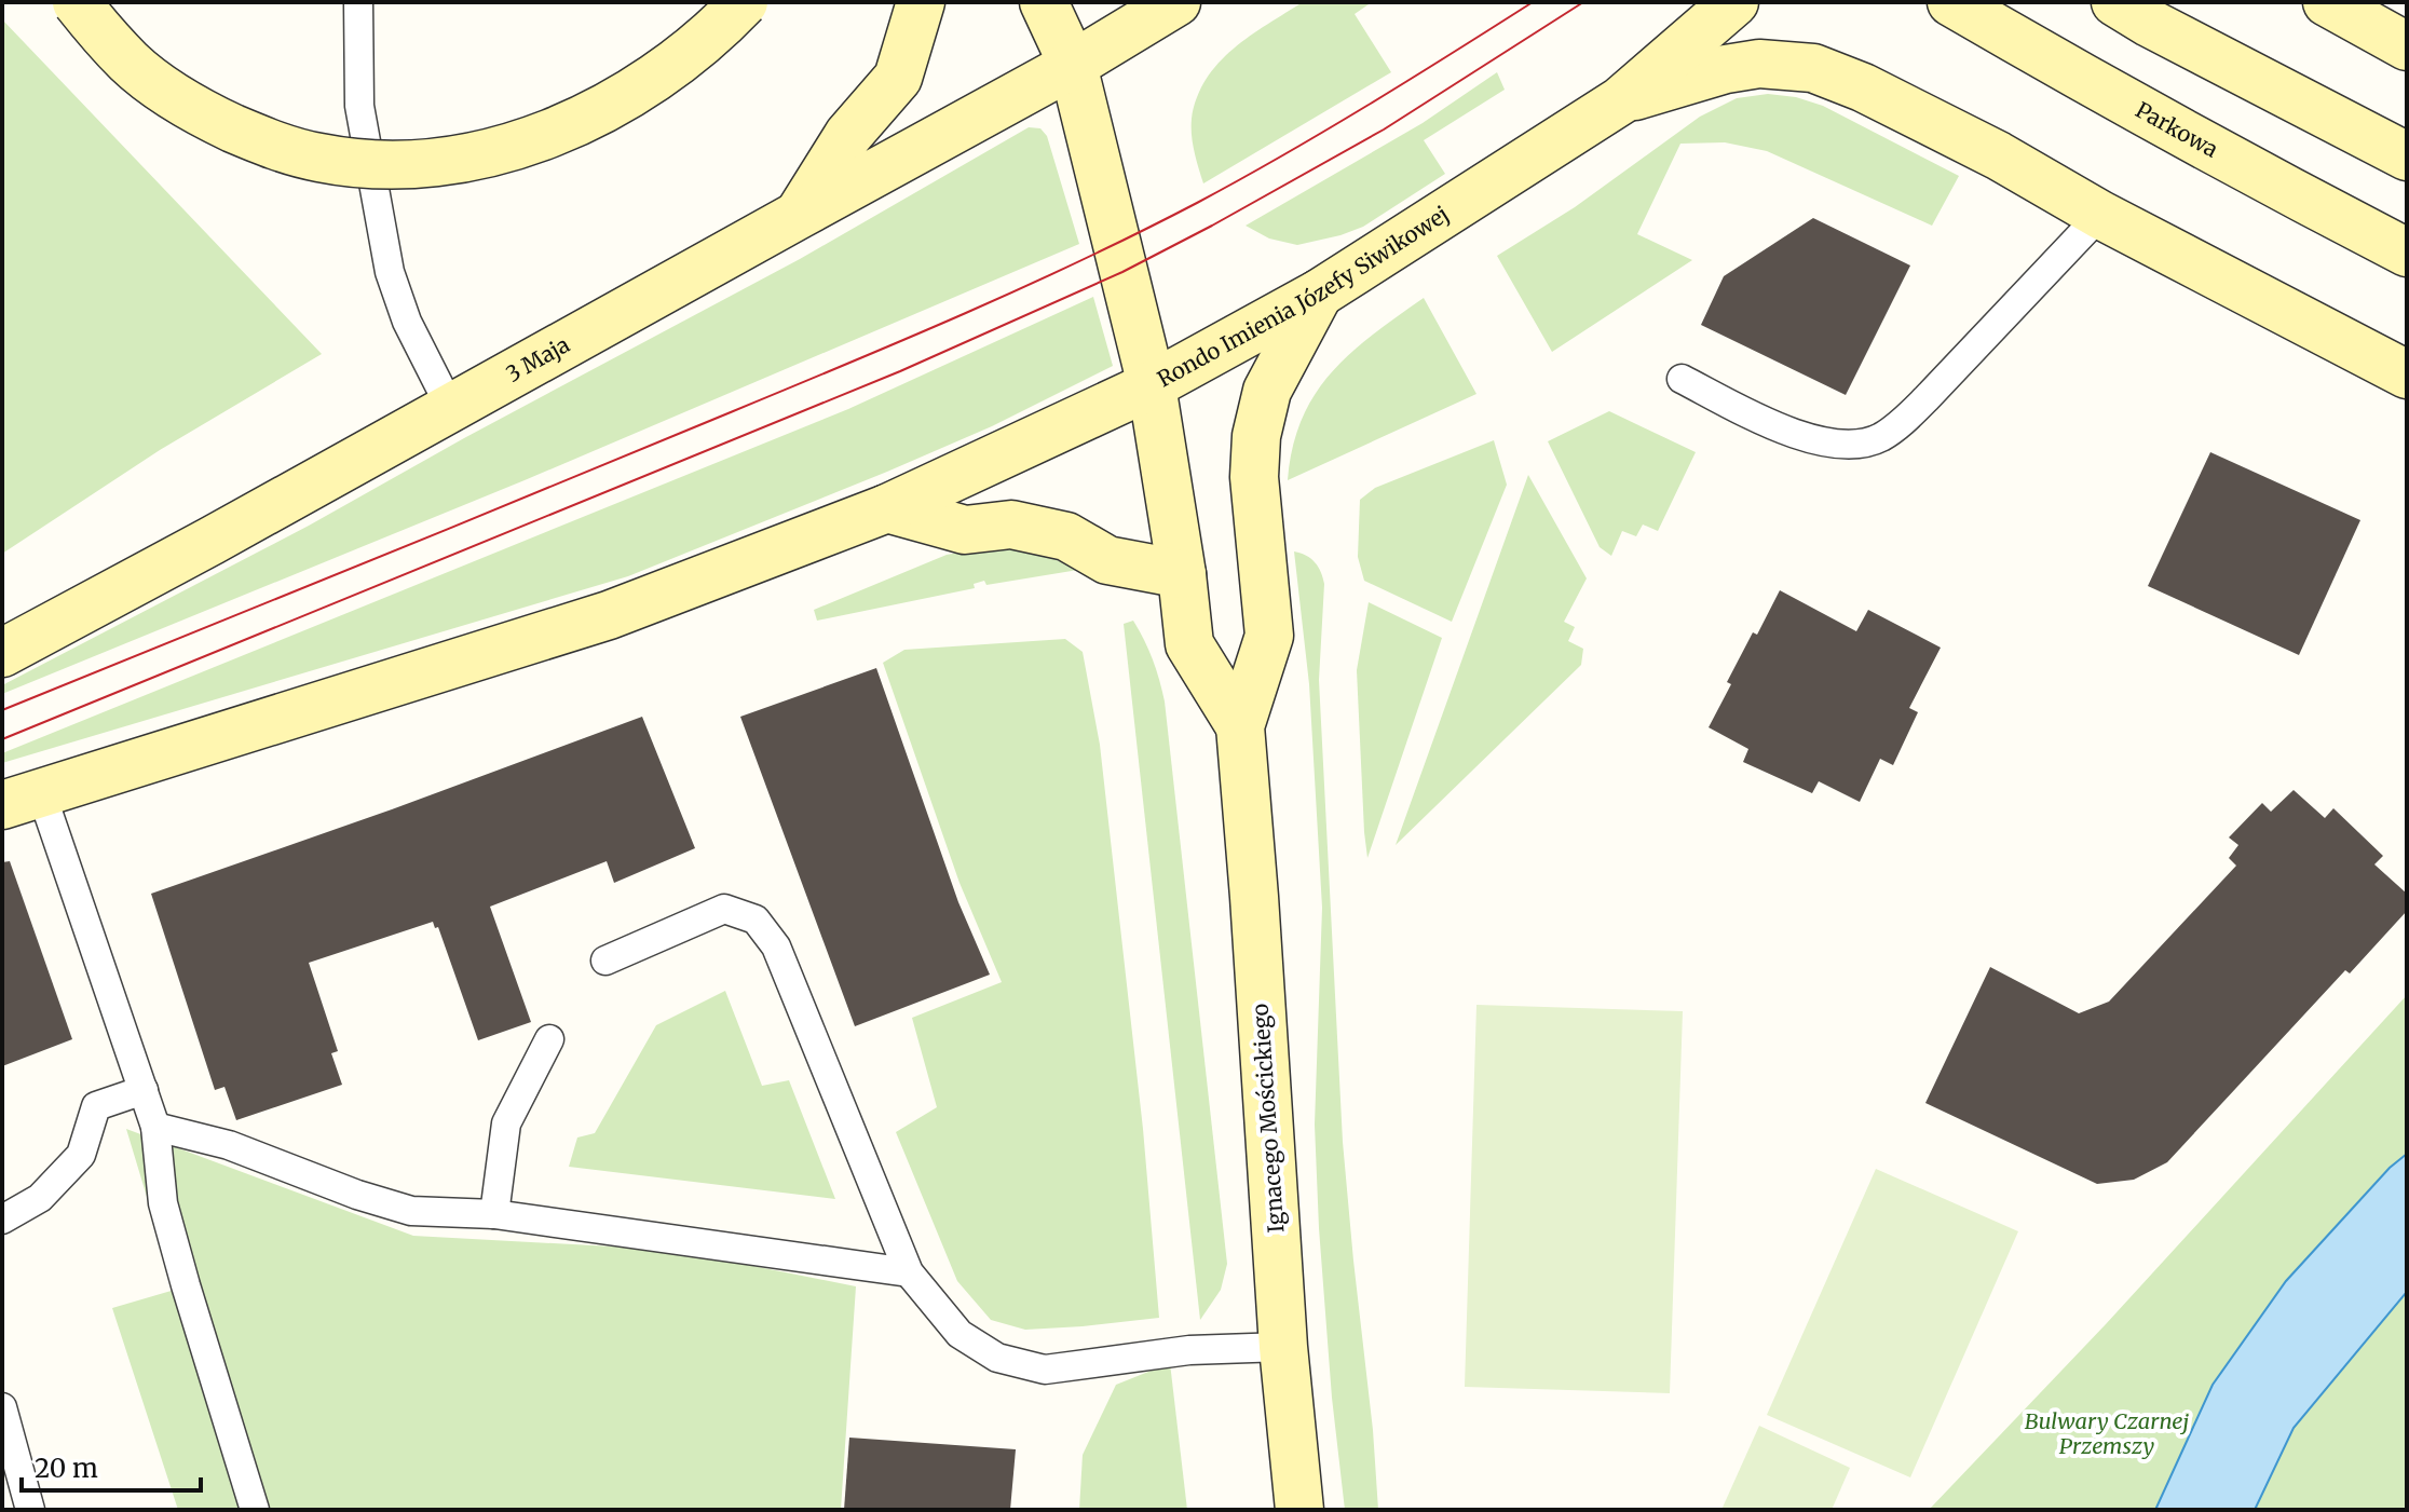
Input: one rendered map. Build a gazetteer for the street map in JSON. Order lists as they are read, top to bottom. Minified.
{"streets":{"street":["Parkowa","Rondo Imienia Józefy Siwikowej","3 Maja","Ignacego Mościckiego"]},"crossings":[["Rondo Imienia Józefy Siwikowej","3 Maja"],["Rondo Imienia Józefy Siwikowej","Ignacego Mościckiego"]],"parks":["Bulwary Czarnej Przemszy"],"scale_bar":"20 m"}
